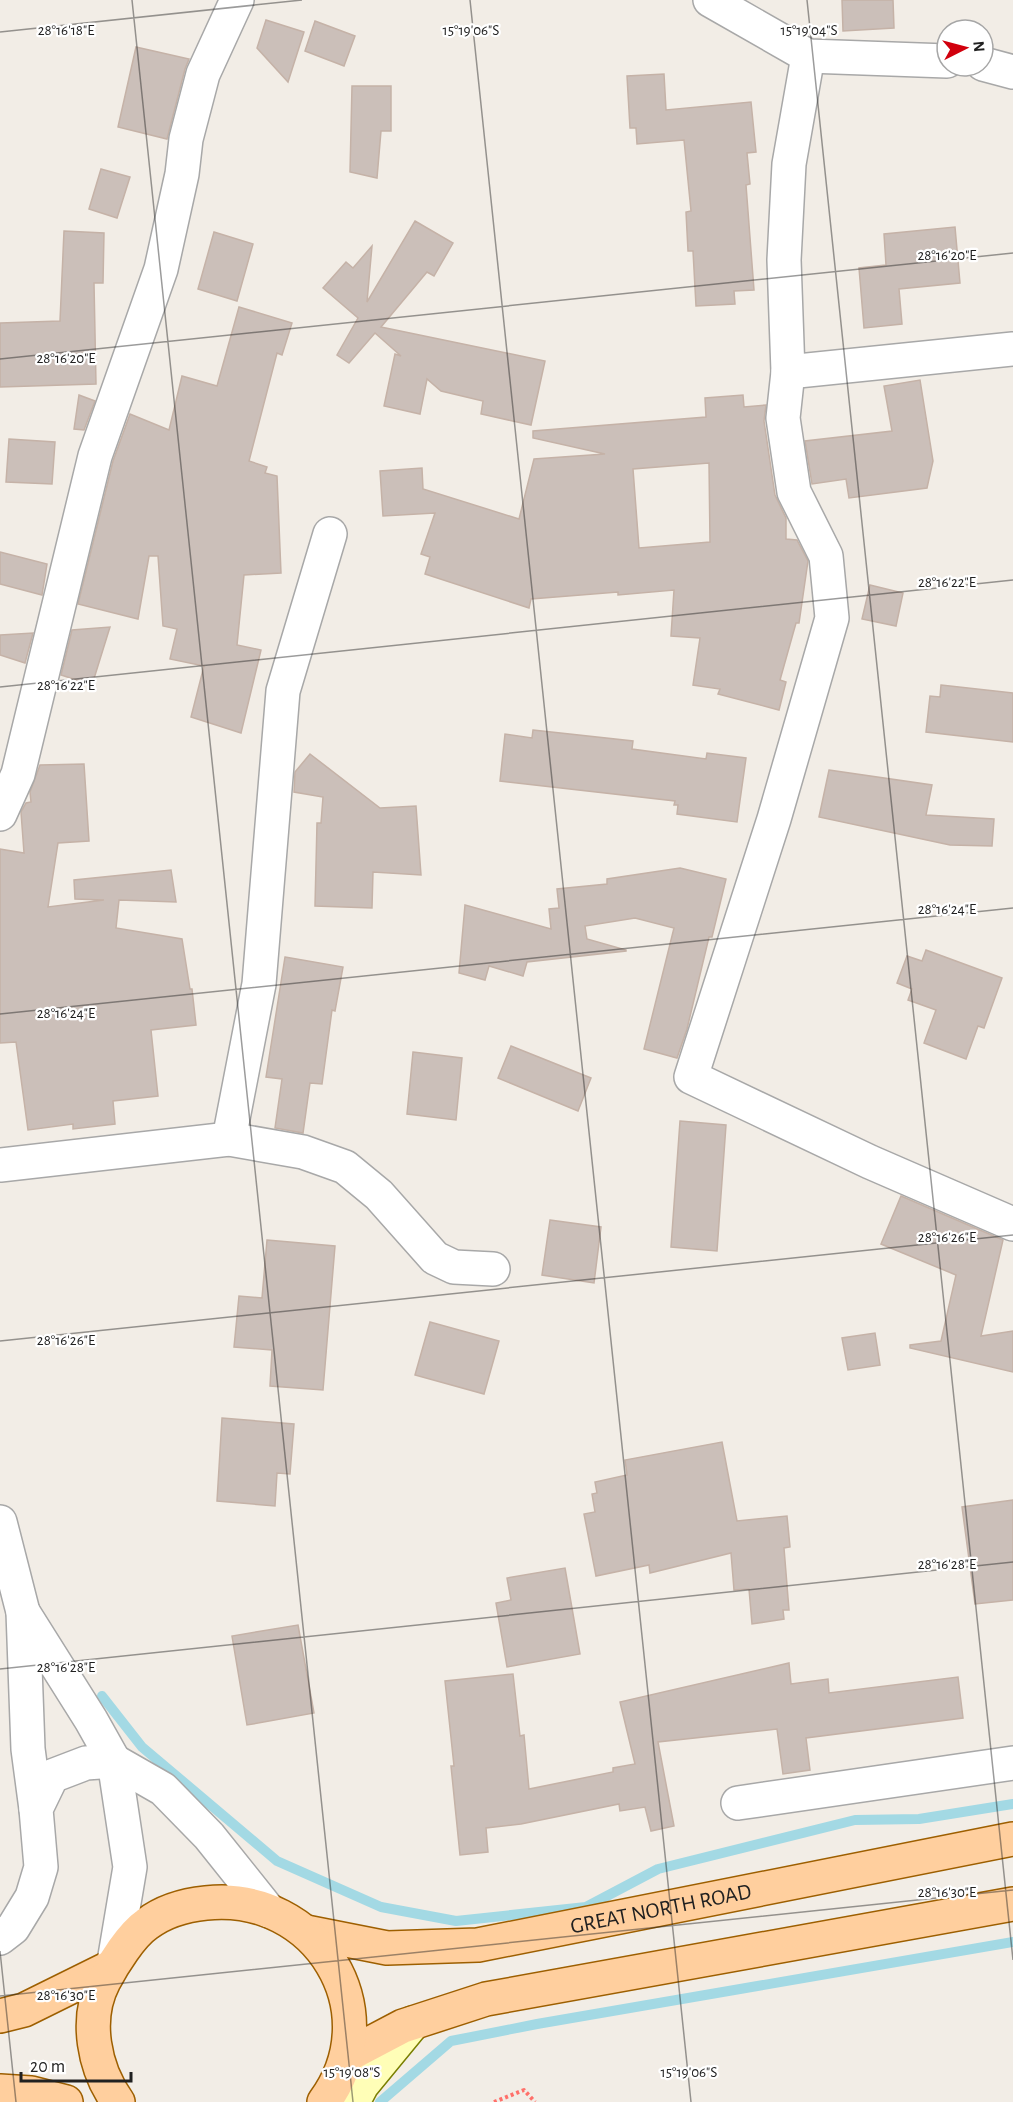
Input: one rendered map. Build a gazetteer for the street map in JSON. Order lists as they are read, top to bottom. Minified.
{"streets":{"main road":["GREAT NORTH ROAD"]},"scale_bar":"20 m","north":"right","coordinates":["15°19'06\"S","15°19'04\"S","28°16'18\"E","28°16'20\"E","28°16'22\"E","28°16'24\"E","28°16'26\"E","28°16'28\"E","28°16'30\"E","15°19'08\"S"]}
